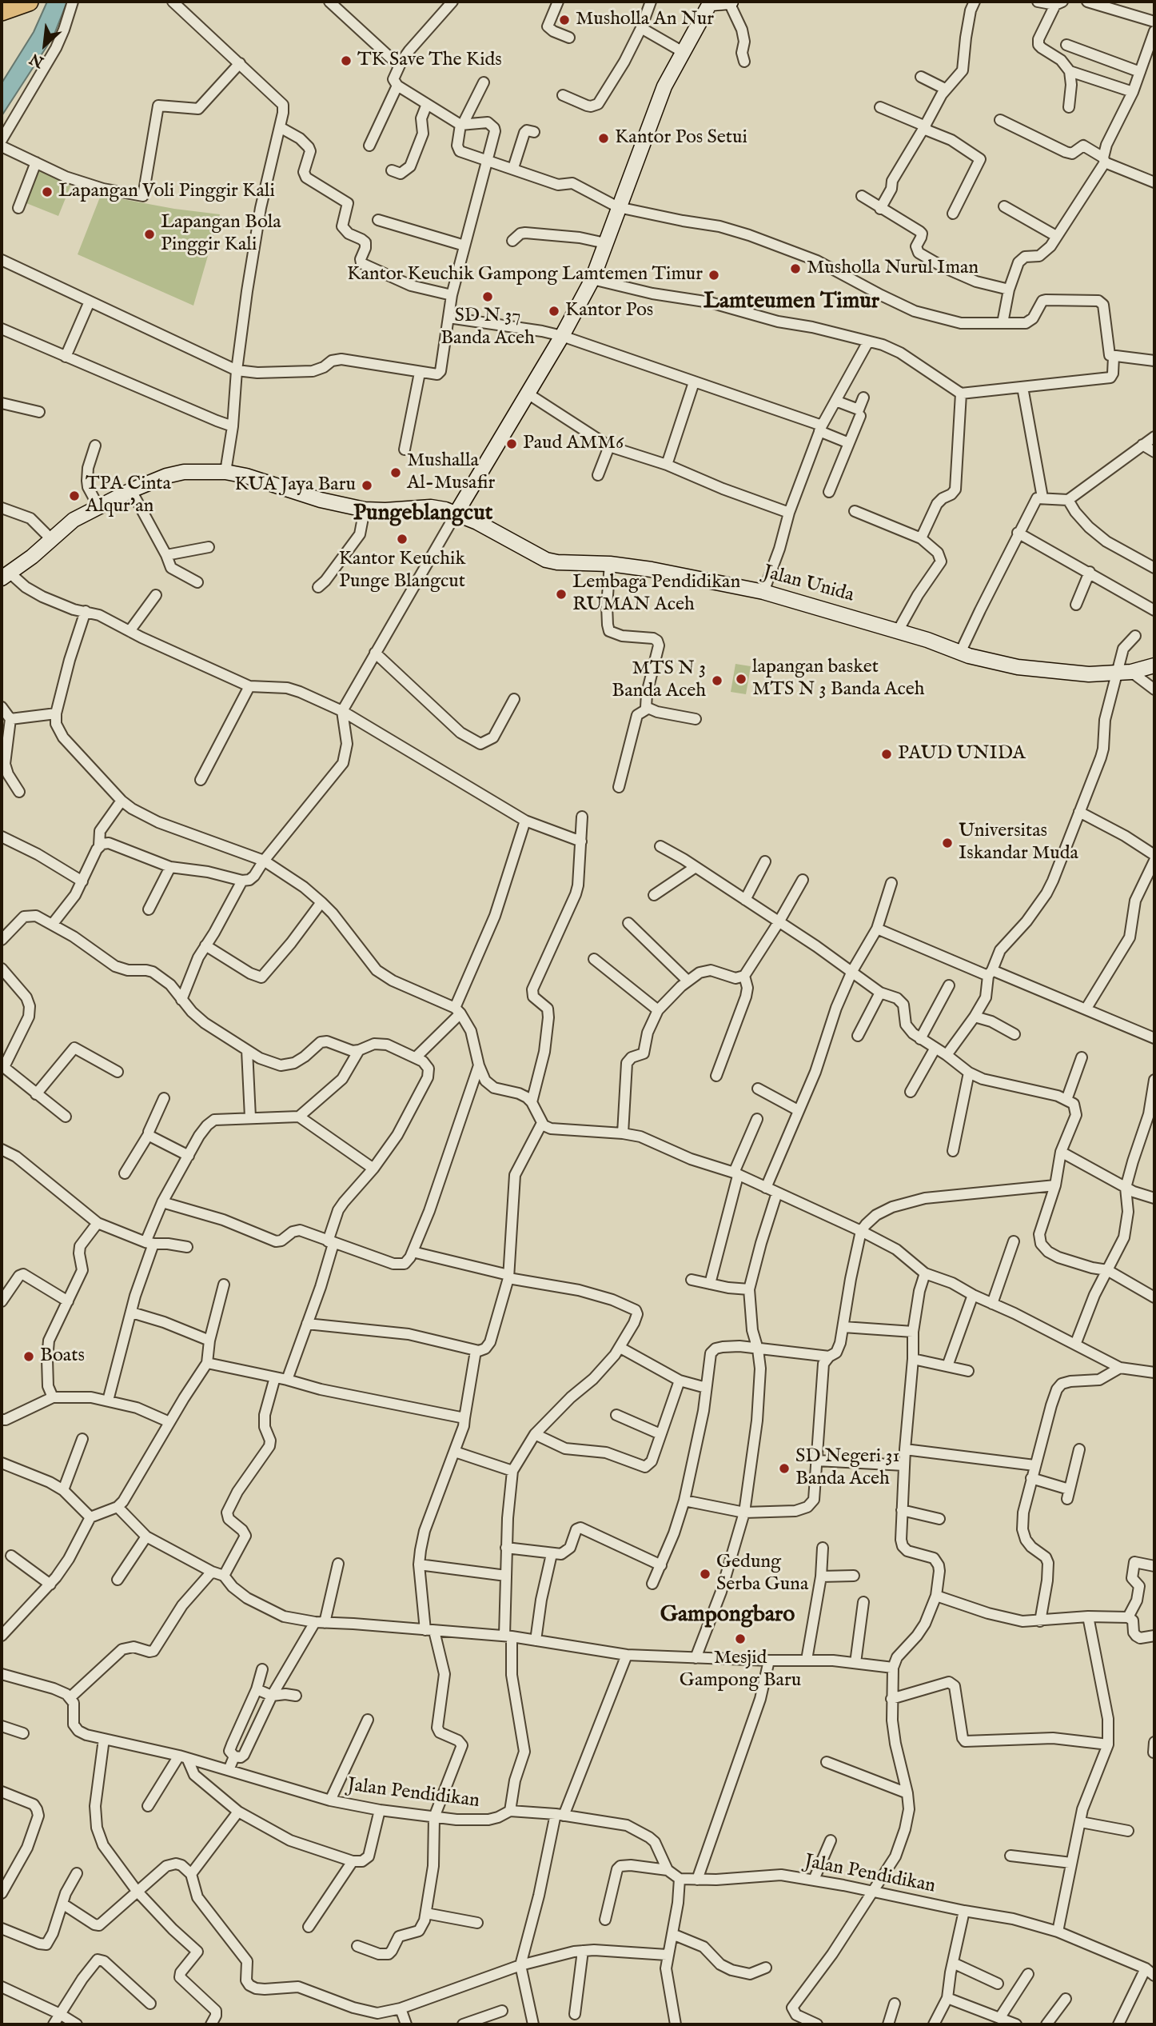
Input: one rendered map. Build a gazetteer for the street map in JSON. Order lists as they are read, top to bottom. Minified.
{"streets":{"street":["Jalan Unida","Jalan Pendidikan"]},"districts":["Lamteumen Timur","Pungeblangcut","Gampongbaro"],"places":["Musholla An Nur","TK Save The Kids","Kantor Pos Setui","Lapangan Voli Pinggir Kali","Lapangan Bola Pinggir Kali","Musholla Nurul Iman","Kantor Keuchik Gampong Lamtemen Timur","SD N 37 Banda Aceh","Kantor Pos","Paud AMM6","Mushalla Al-Musafir","KUA Jaya Baru","TPA Cinta Alqur'an","Kantor Keuchik Punge Blangcut","Lembaga Pendidikan RUMAN Aceh","lapangan basket MTS N 3 Banda Aceh","MTS N 3 Banda Aceh","PAUD UNIDA","Universitas Iskandar Muda","Boats","SD Negeri 31 Banda Aceh","Gedung Serba Guna","Mesjid Gampong Baru"],"north":"bottom left"}
